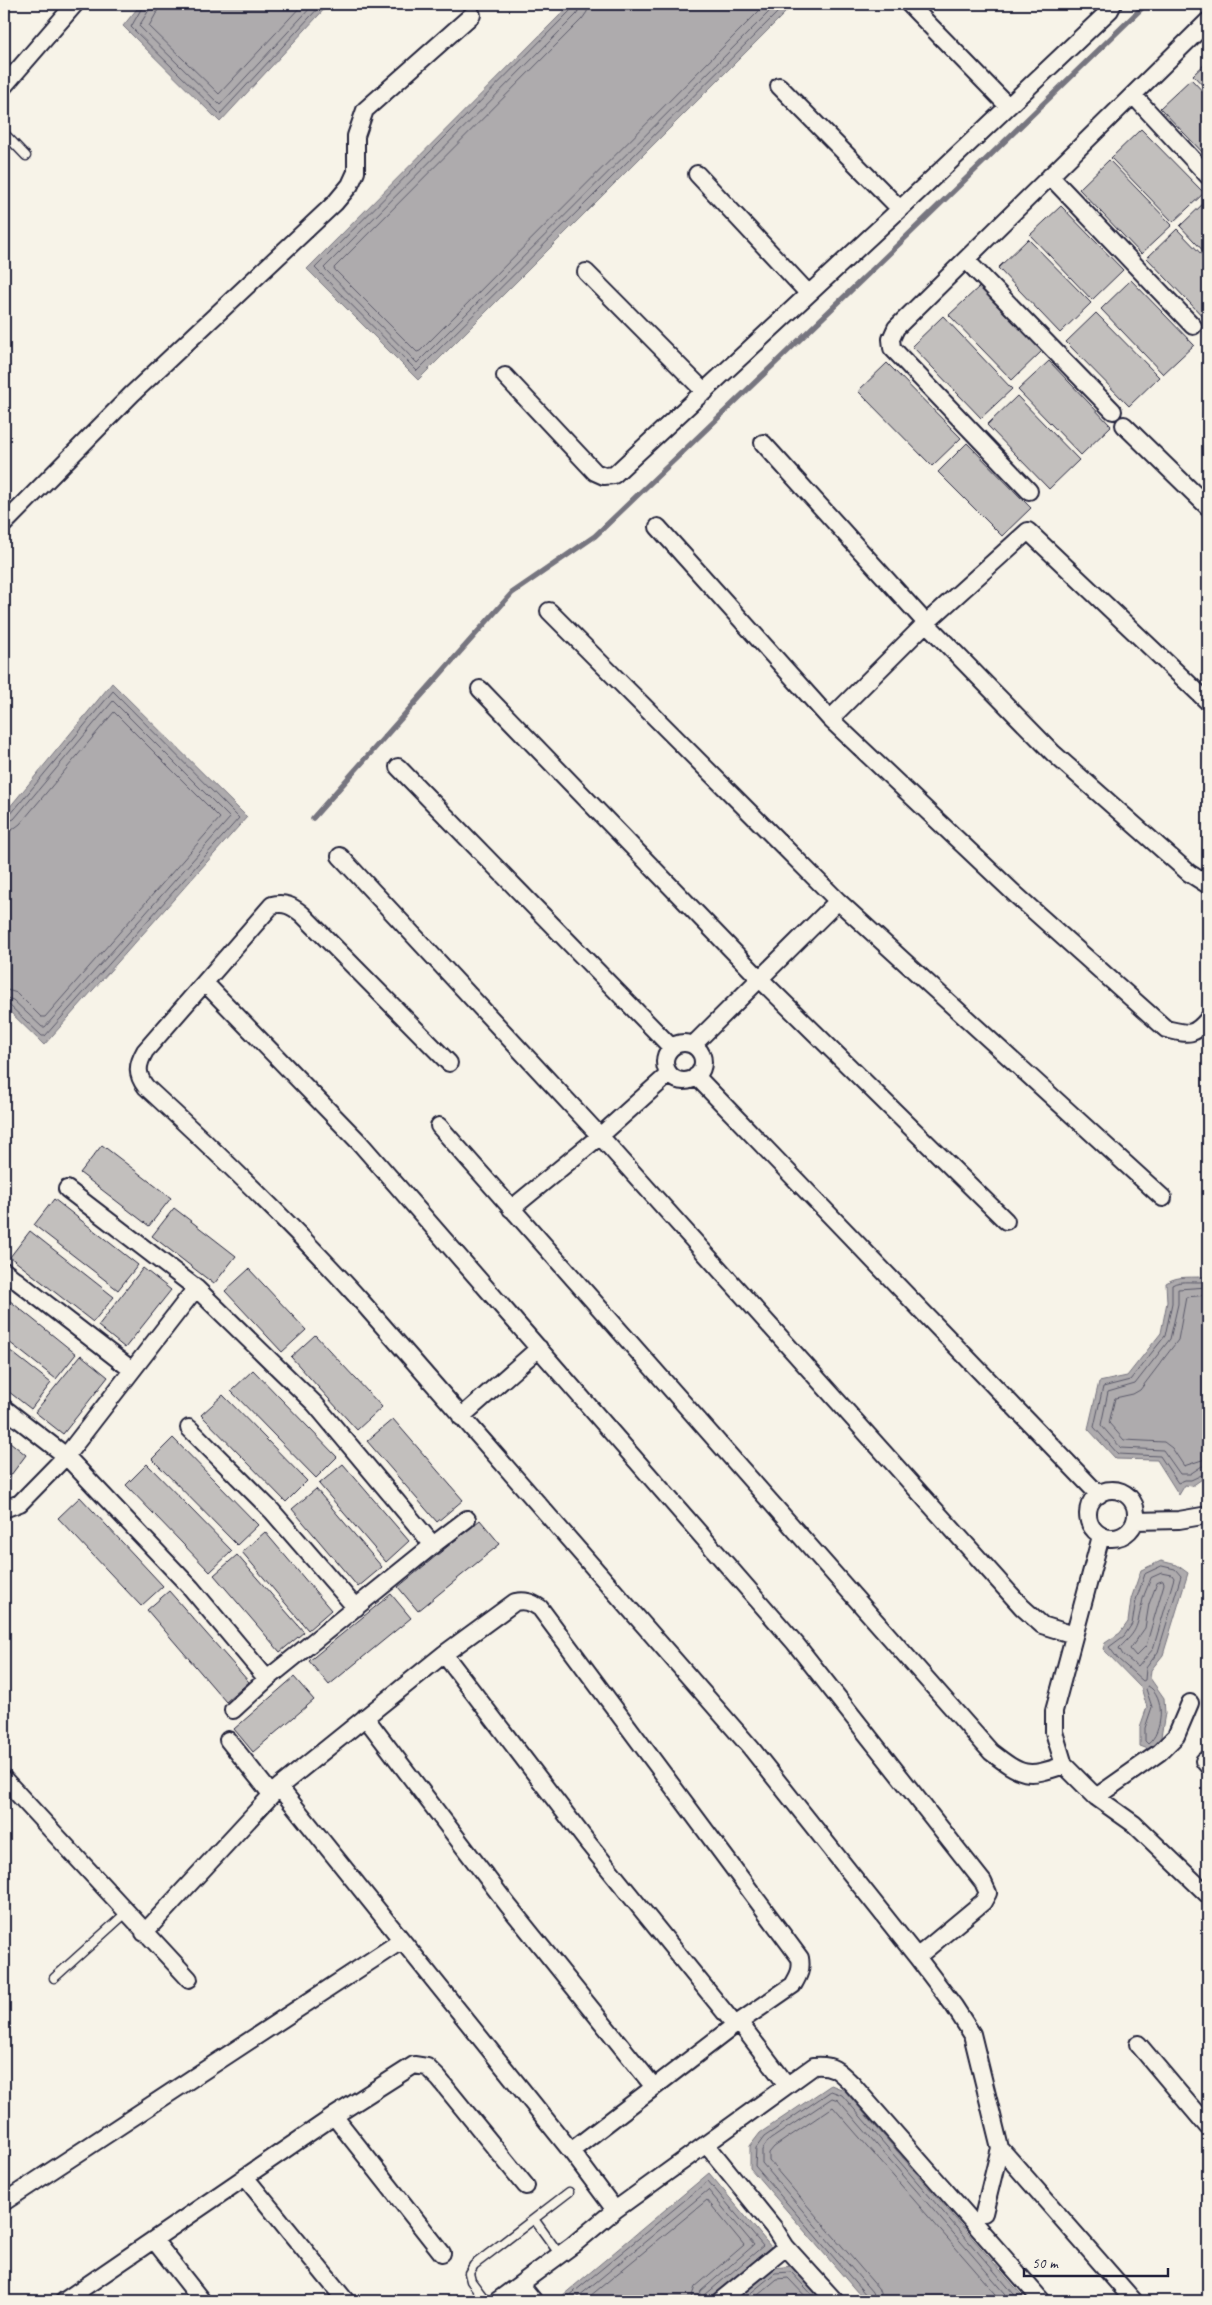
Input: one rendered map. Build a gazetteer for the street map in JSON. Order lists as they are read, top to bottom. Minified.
{"scale_bar":"50 m"}
